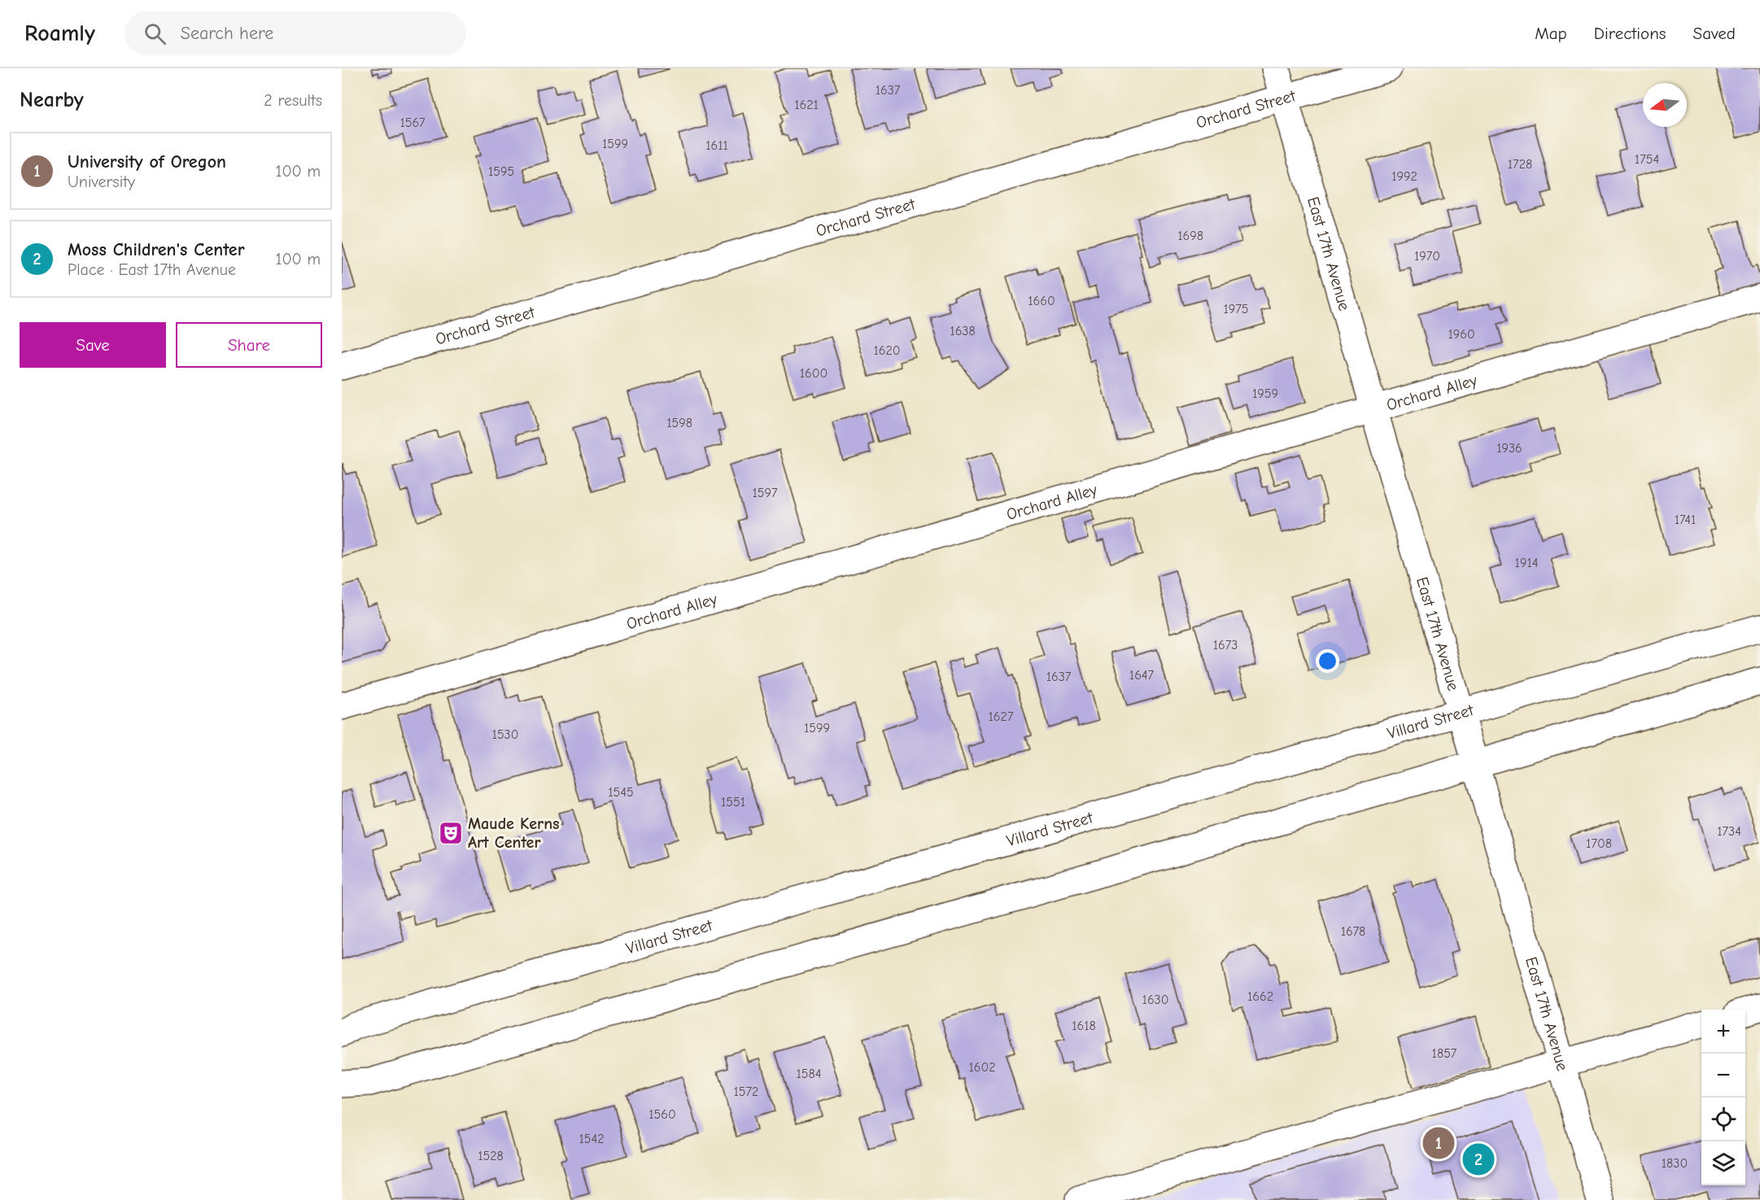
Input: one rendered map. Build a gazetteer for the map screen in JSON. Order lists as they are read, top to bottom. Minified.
{"streets":{"street":["Orchard Street","East 17th Avenue","Orchard Alley","Villard Street"]},"crossings":[["Orchard Street","East 17th Avenue"],["East 17th Avenue","Orchard Alley"],["East 17th Avenue","Villard Street"]],"places":{"theatre":["Maude Kerns Art Center"]},"house_numbers":["1637","1621","1567","1599","1611","1754","1728","1595","1992","1698","1970","1660","1975","1638","1960","1620","1600","1959","1598","1936","1597","1741","1914","1673","1647","1637","1627","1599","1530","1545","1551","1734","1708","1678","1662","1630","1618","1857","1602","1584","1572","1560","1542","1528","1830"],"north":"left","page":{"header":"Roamly","search":"Search here","nav":["Map","Directions","Saved"],"heading":["Nearby","2 results"],"list":[{"mark":"1","name":"University of Oregon","note":"University","value":"100 m"},{"mark":"2","name":"Moss Children's Center","note":"Place · East 17th Avenue","value":"100 m"}],"buttons":["Save","Share"],"map_buttons":["+","−"],"pins":["1","2"]}}
